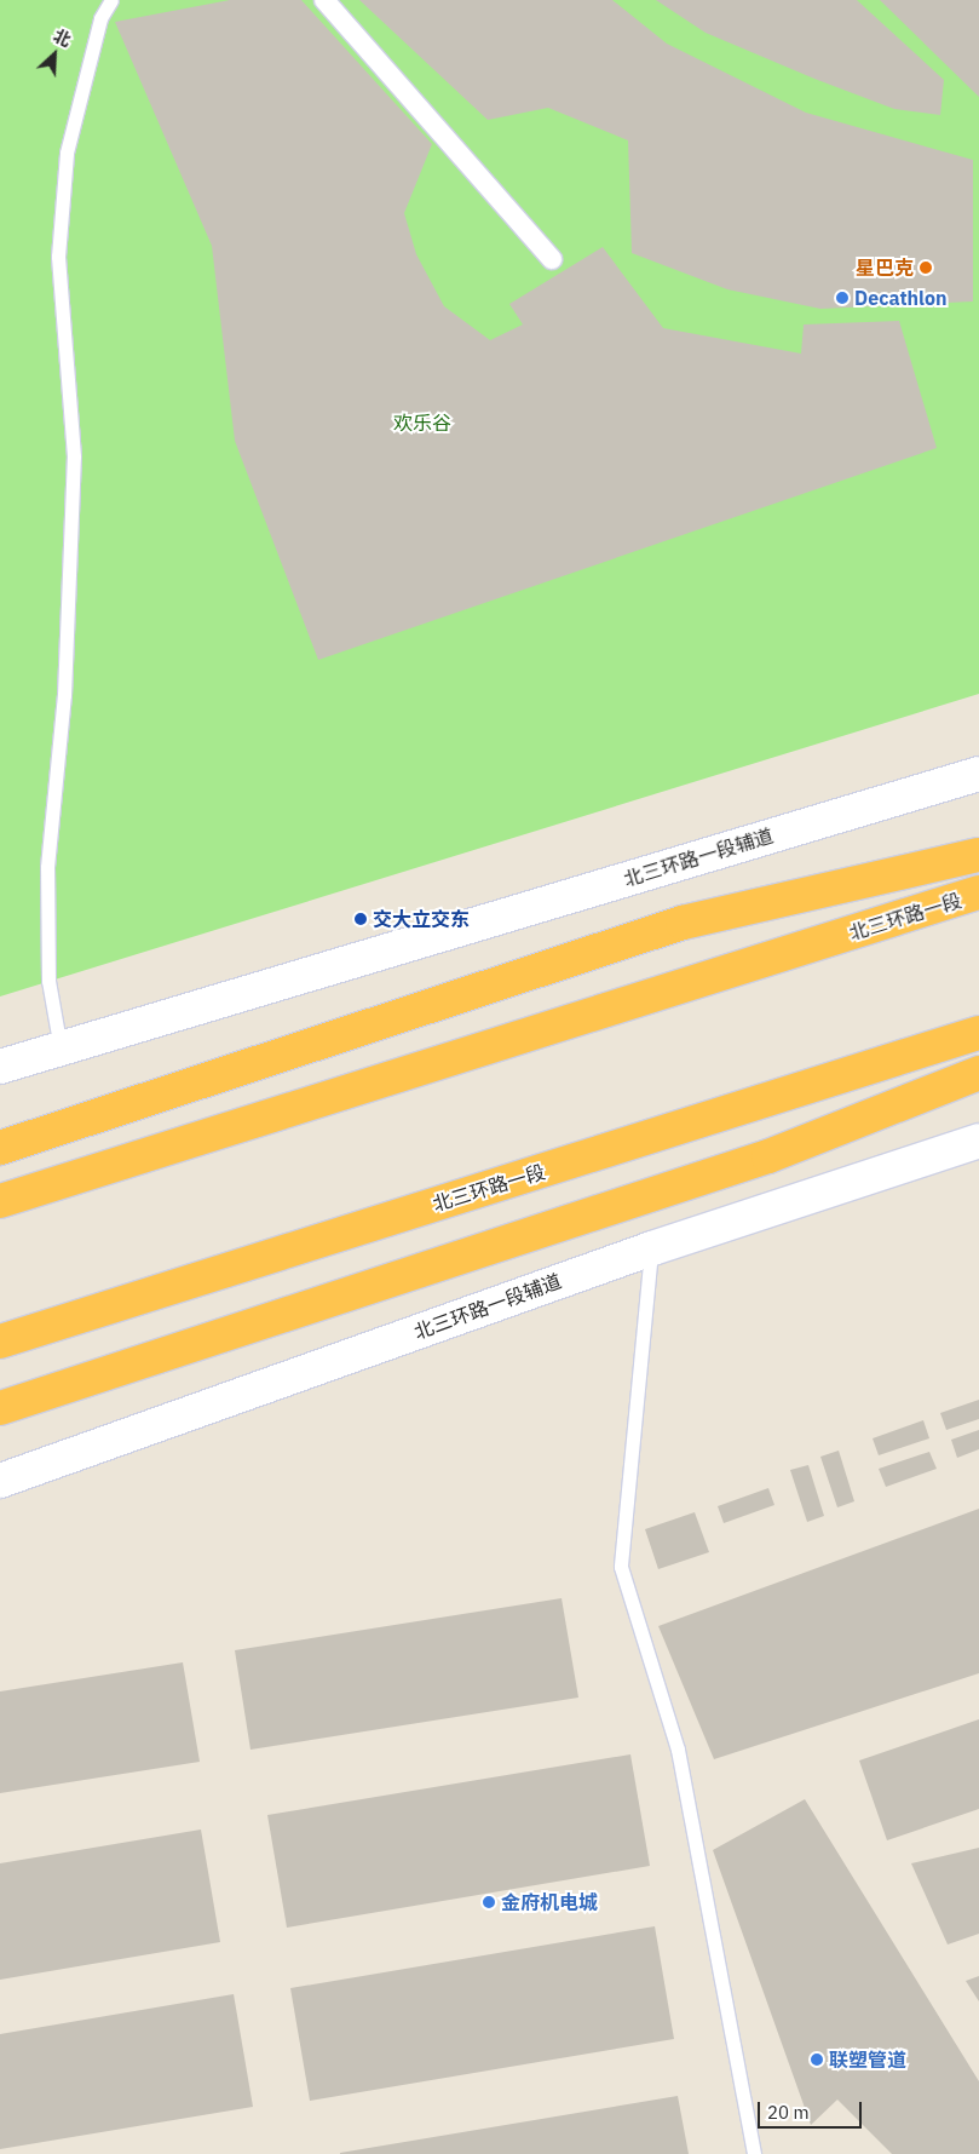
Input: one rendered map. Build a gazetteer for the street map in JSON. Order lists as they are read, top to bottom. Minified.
{"streets":{"highway":["北三环路一段"],"main road":["北三环路一段辅道"]},"parks":["欢乐谷"],"places":["星巴克","Decathlon","交大立交东","金府机电城","联塑管道"],"scale_bar":"20 m","north":"top right"}
